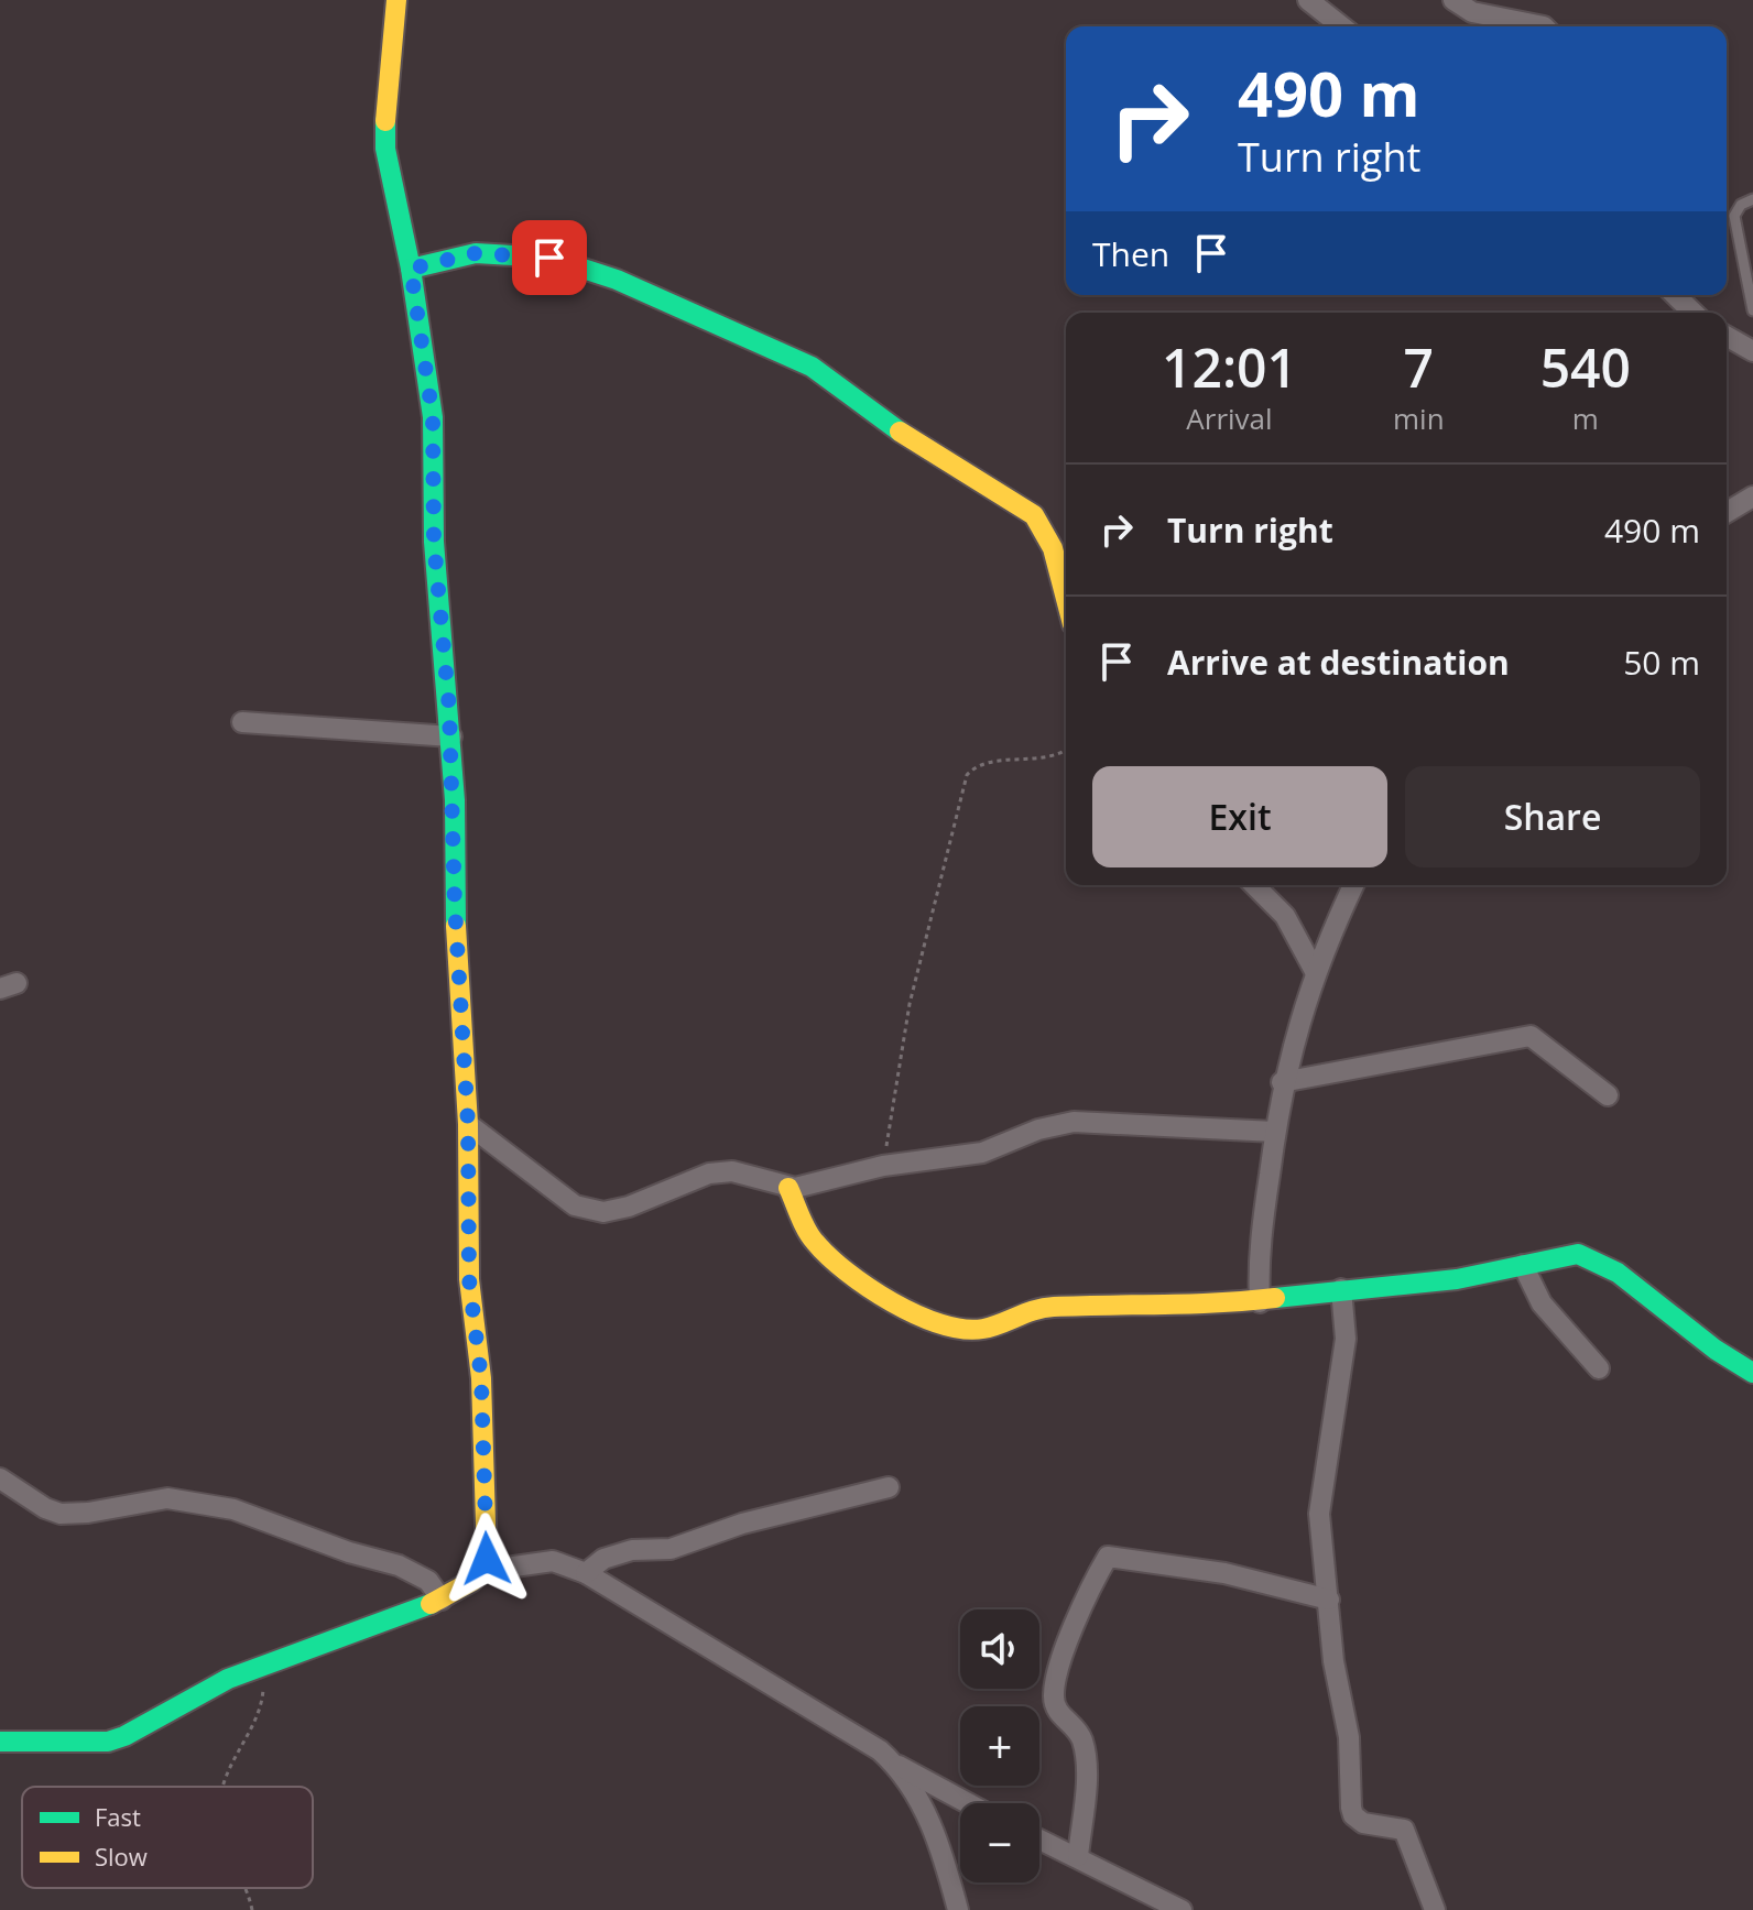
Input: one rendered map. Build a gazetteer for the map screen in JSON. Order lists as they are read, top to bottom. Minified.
{"legend":["Fast","Slow"],"page":{"turn":["490 m","Turn right"],"then":"Then","eta":["12:01","Arrival","7","min","540","m"],"list":[{"name":"Turn right","value":"490 m"},{"name":"Arrive at destination","value":"50 m"}],"buttons":["Exit","Share"],"map_buttons":["+","−"]}}
